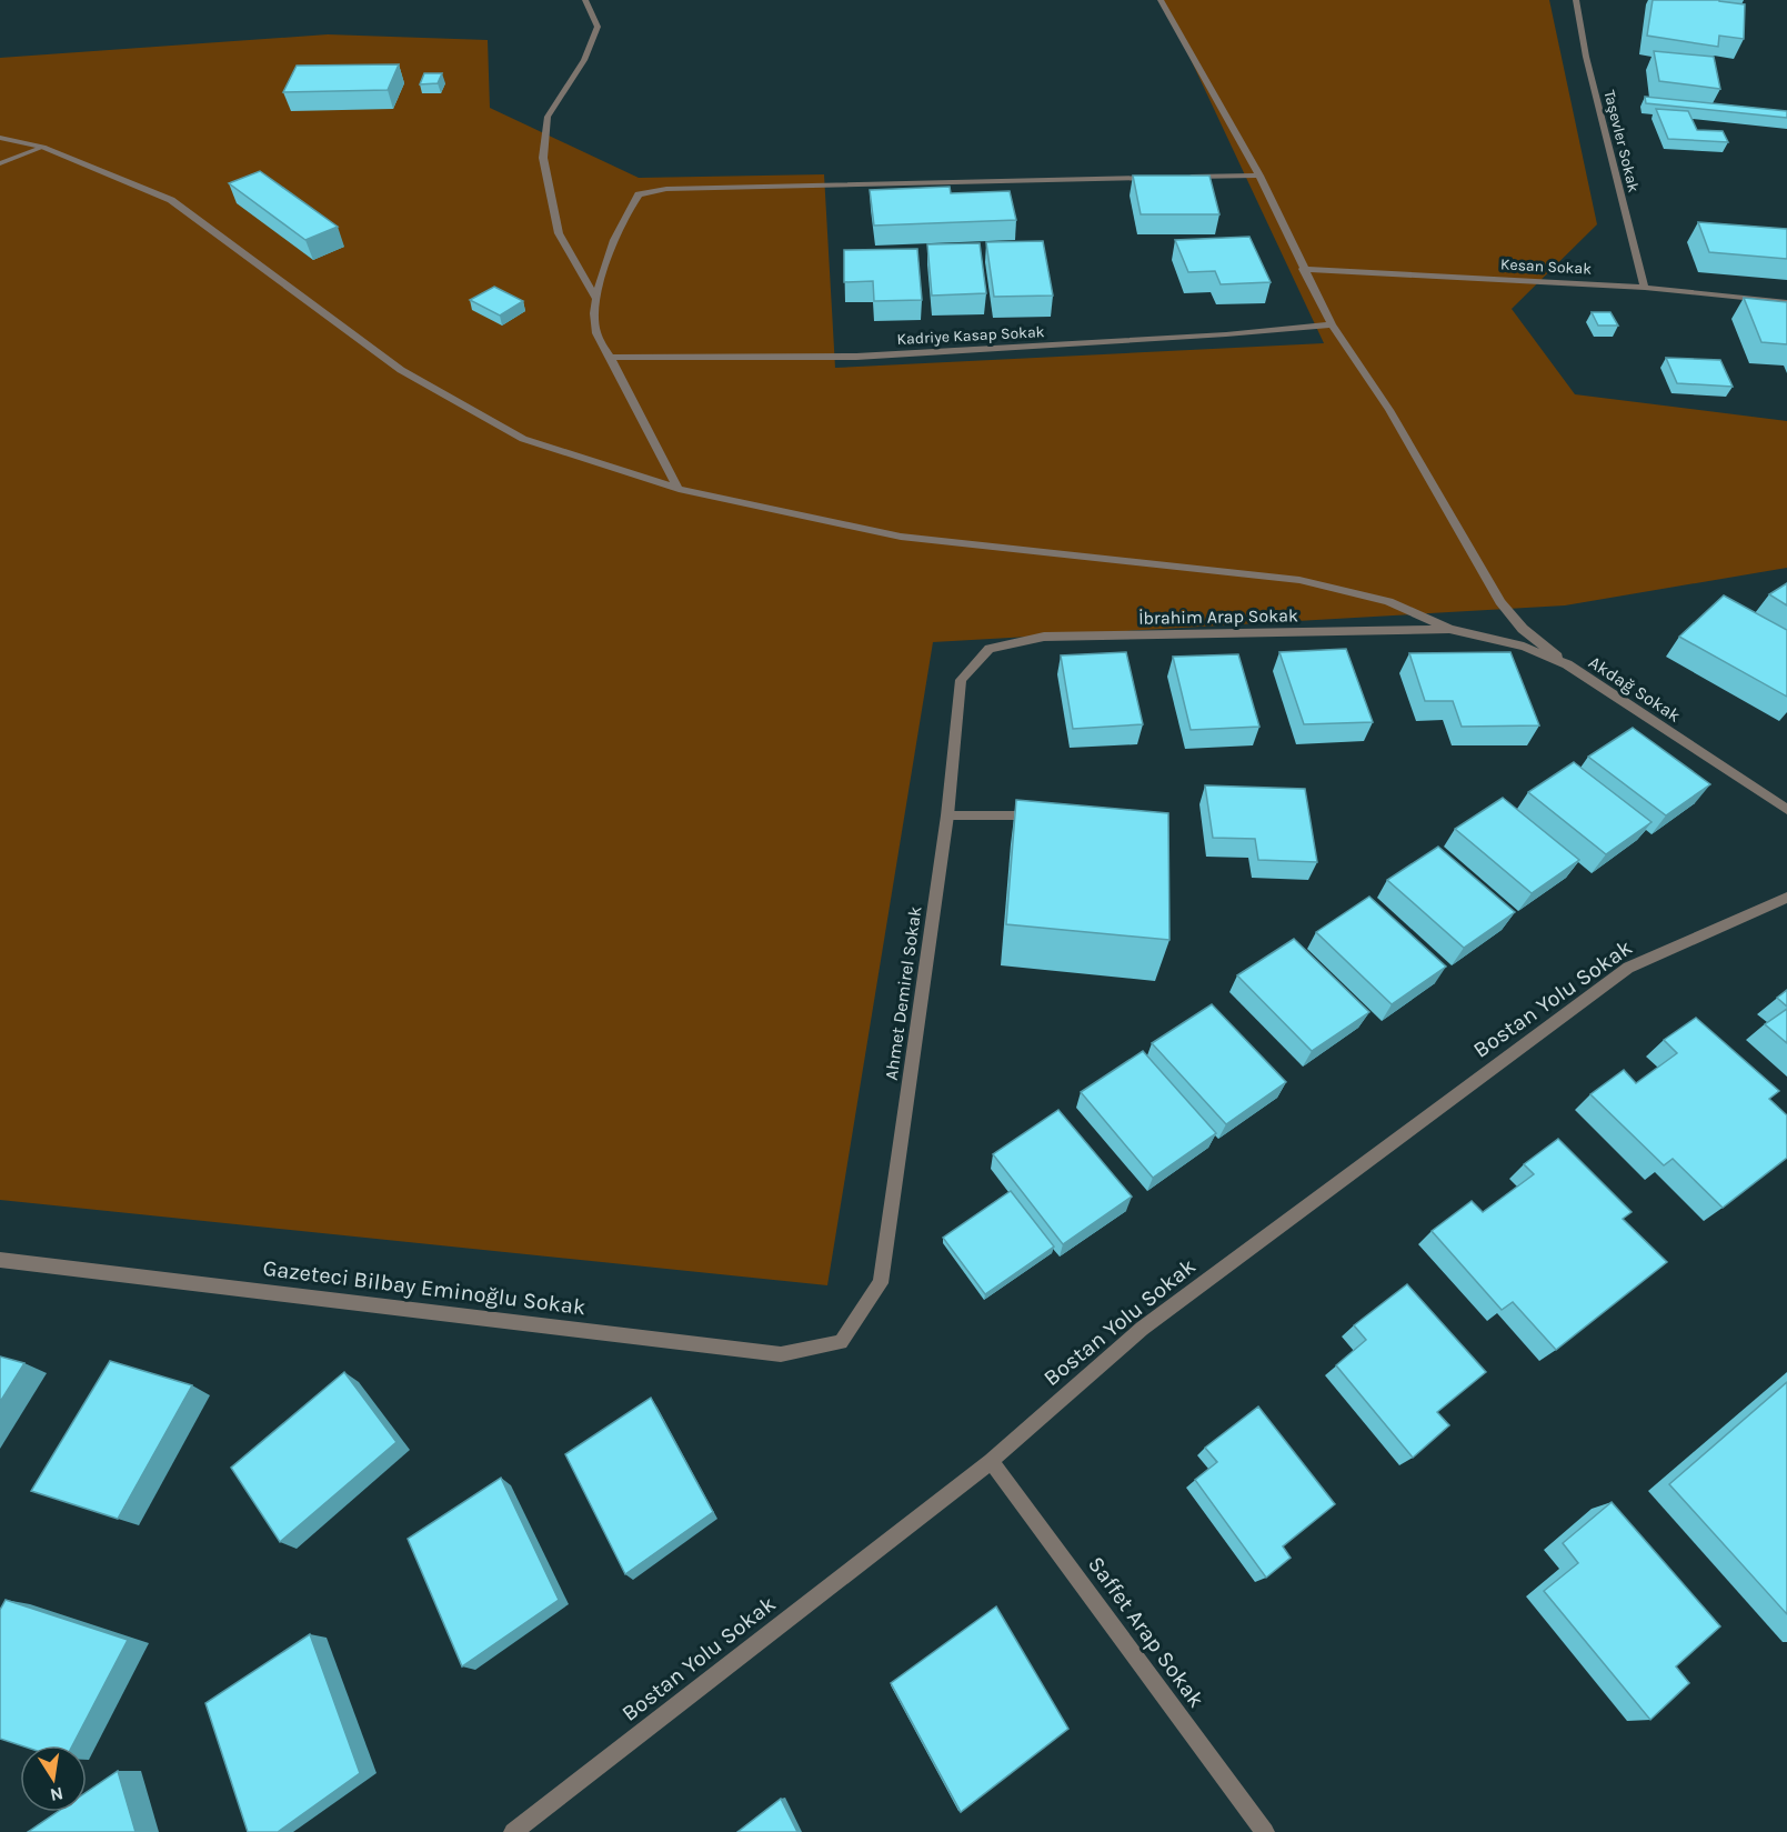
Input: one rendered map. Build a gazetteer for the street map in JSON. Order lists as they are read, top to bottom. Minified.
{"streets":{"street":["Taşevler Sokak","Kesan Sokak","Kadriye Kasap Sokak","İbrahim Arap Sokak","Akdağ Sokak","Ahmet Demirel Sokak","Bostan Yolu Sokak","Gazeteci Bilbay Eminoğlu Sokak","Saffet Arap Sokak"]},"crossings":[["Taşevler Sokak","Kesan Sokak"],["İbrahim Arap Sokak","Akdağ Sokak"],["İbrahim Arap Sokak","Ahmet Demirel Sokak"],["Ahmet Demirel Sokak","Gazeteci Bilbay Eminoğlu Sokak"],["Bostan Yolu Sokak","Saffet Arap Sokak"]],"north":"bottom"}
